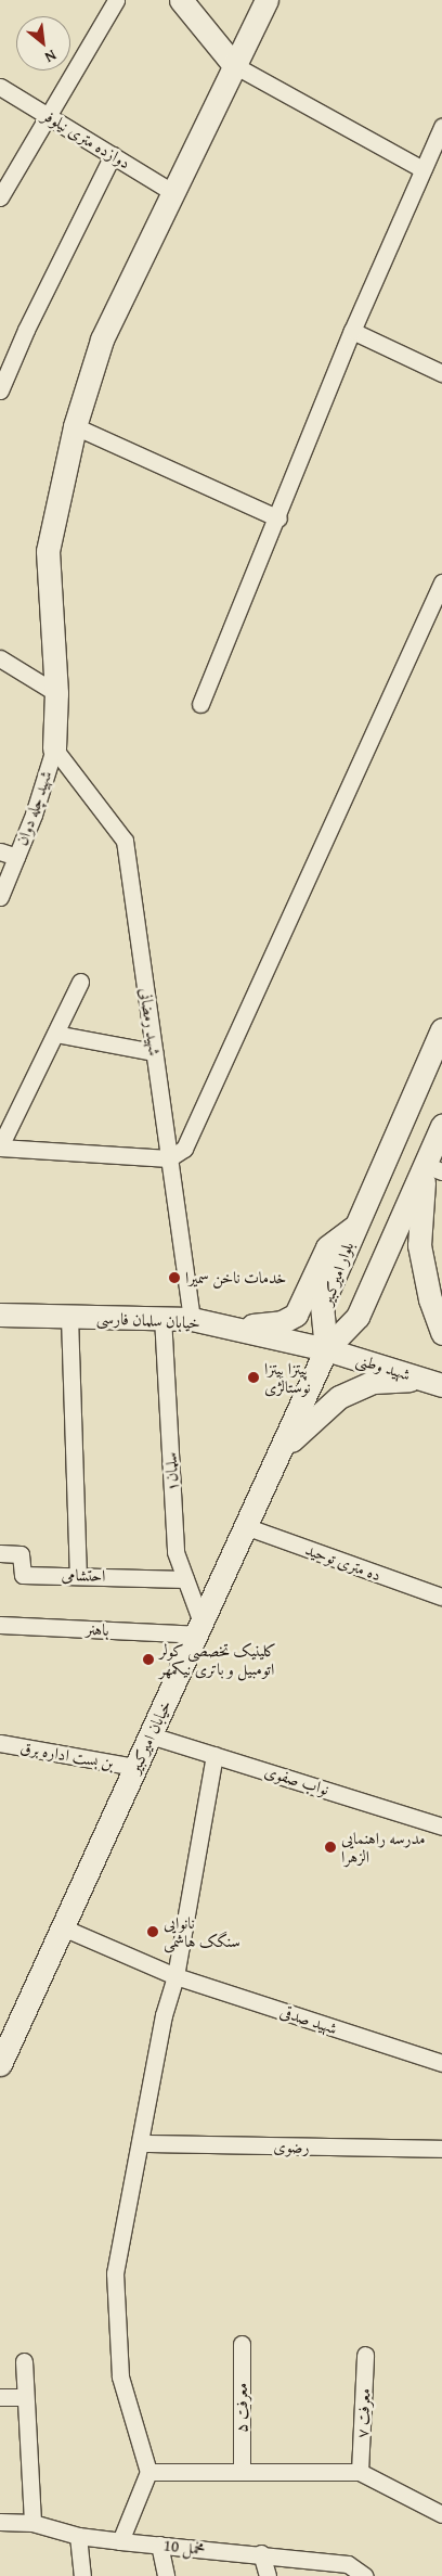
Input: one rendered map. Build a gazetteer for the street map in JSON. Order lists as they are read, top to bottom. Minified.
{"streets":{"main road":["بلوار امیرکبیر","خیابان سلمان فارسی","شهید وطنی","خیابان امیرکبیر"],"street":["دوازده متری نیلوفر","شهید چله دوان","شهید رمضانی","سلمان۱","ده متری توحید","احتشامی","باهنر","بن بست اداره برق","نواب صفوی","شهید صدقی","رضوی","معرفت ۵","معرفت ۷","مخمل 10"]},"crossings":[["شهید چله دوان","شهید رمضانی"],["شهید رمضانی","خیابان سلمان فارسی"],["بلوار امیرکبیر","خیابان سلمان فارسی"],["بلوار امیرکبیر","شهید وطنی"],["بلوار امیرکبیر","خیابان امیرکبیر"],["خیابان سلمان فارسی","شهید وطنی"],["خیابان سلمان فارسی","سلمان۱"],["خیابان سلمان فارسی","خیابان امیرکبیر"],["شهید وطنی","خیابان امیرکبیر"],["سلمان۱","احتشامی"],["سلمان۱","باهنر"],["سلمان۱","خیابان امیرکبیر"],["ده متری توحید","خیابان امیرکبیر"],["باهنر","خیابان امیرکبیر"],["خیابان امیرکبیر","بن بست اداره برق"],["خیابان امیرکبیر","نواب صفوی"],["خیابان امیرکبیر","شهید صدقی"]],"places":["خدمات ناخن سمیرا","پیتزا پیتزا نوستالژی","کلینیک تخصصی کولر اتومبیل و باتری نیکمهر","مدرسه راهنمایی الزهرا","نانوایی سنگک هاشمی"],"north":"bottom right"}
